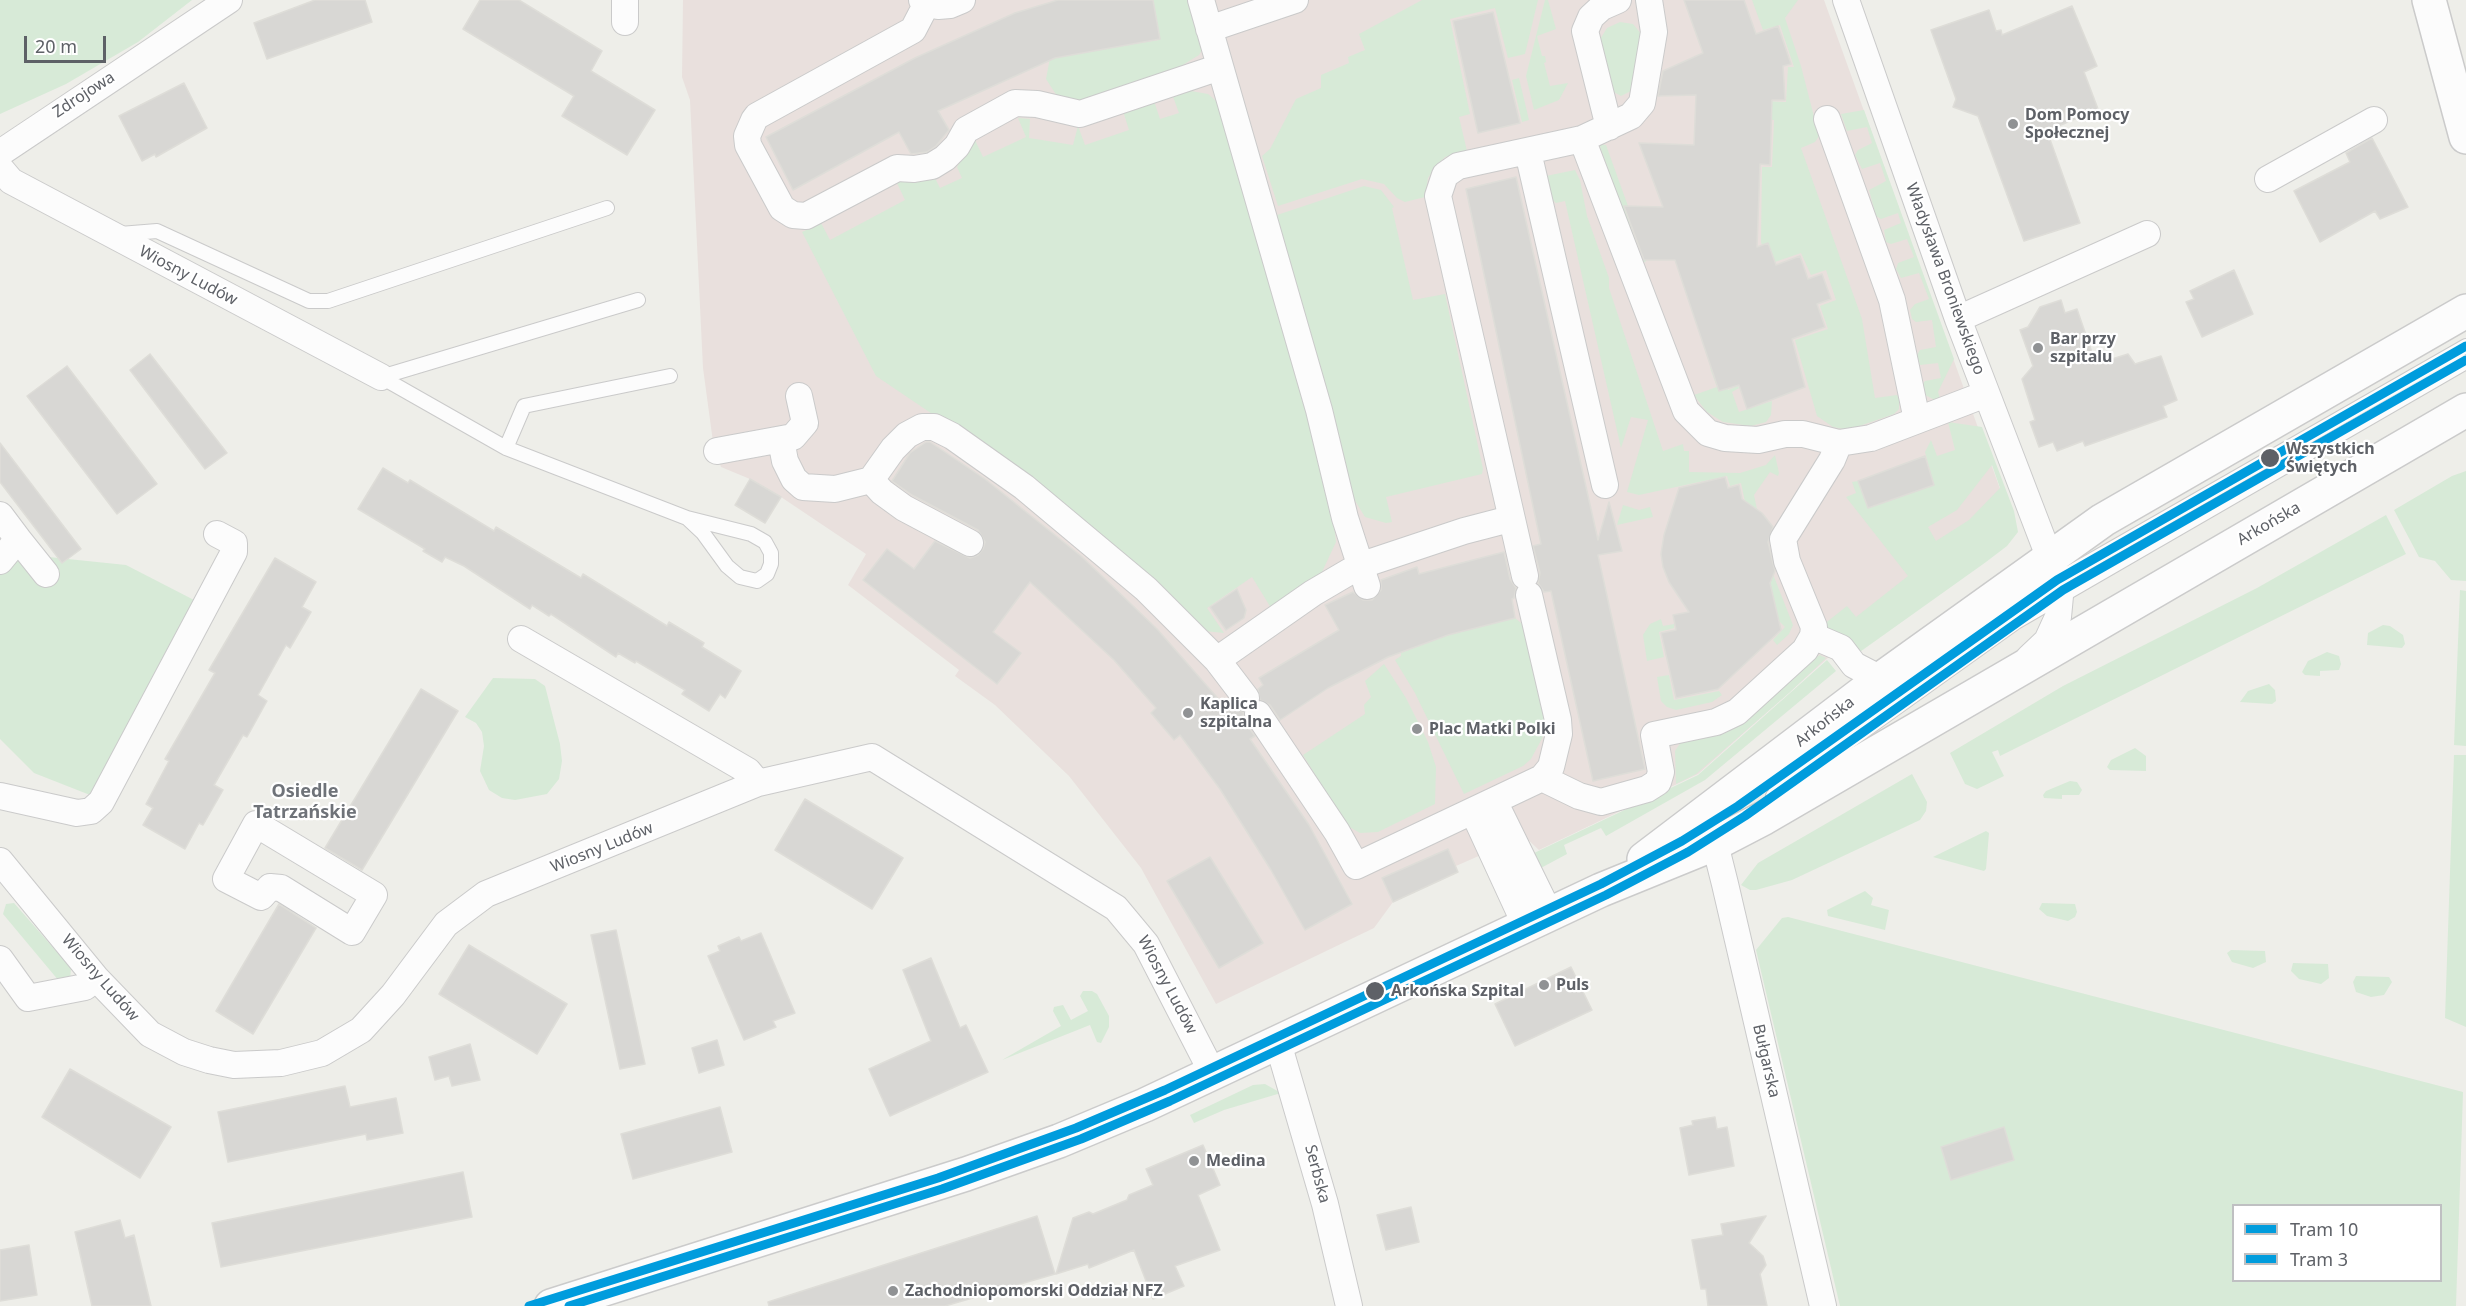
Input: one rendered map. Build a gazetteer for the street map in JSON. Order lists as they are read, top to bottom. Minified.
{"streets":{"street":["Zdrojowa","Wiosny Ludów","Władysława Broniewskiego","Arkońska","Bułgarska","Serbska"]},"crossings":[["Wiosny Ludów","Arkońska"],["Władysława Broniewskiego","Arkońska"],["Arkońska","Bułgarska"],["Arkońska","Serbska"]],"districts":["Osiedle Tatrzańskie"],"places":["Dom Pomocy Społecznej","Bar przy szpitalu","Wszystkich Świętych","Kaplica szpitalna","Plac Matki Polki","Puls","Arkońska Szpital","Medina","Zachodniopomorski Oddział NFZ"],"lines":["tram line 10","tram line 3"],"legend":["Tram 10","Tram 3"],"scale_bar":"20 m"}
